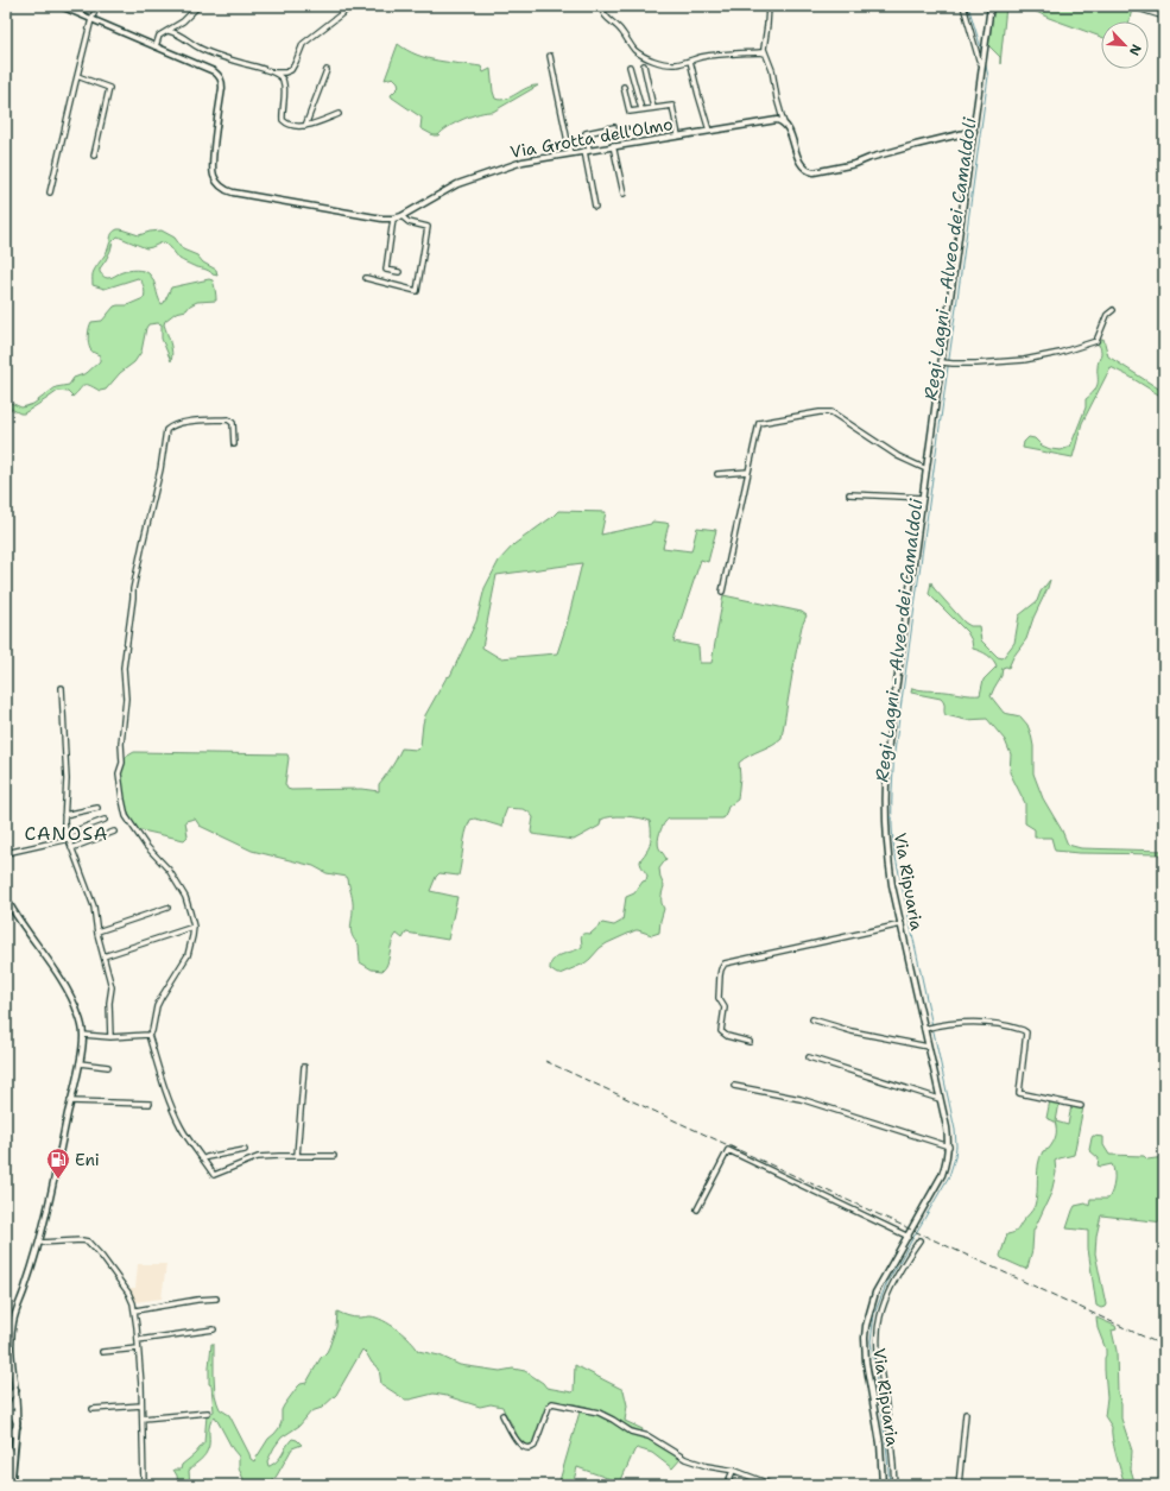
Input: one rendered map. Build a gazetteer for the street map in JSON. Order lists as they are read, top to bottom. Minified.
{"streets":{"street":["Via Grotta dell'Olmo","Via Ripuaria"]},"districts":["CANOSA"],"water":["Regi Lagni - Alveo dei Camaldoli"],"places":{"fuel station":["Eni"]},"north":"bottom right"}
